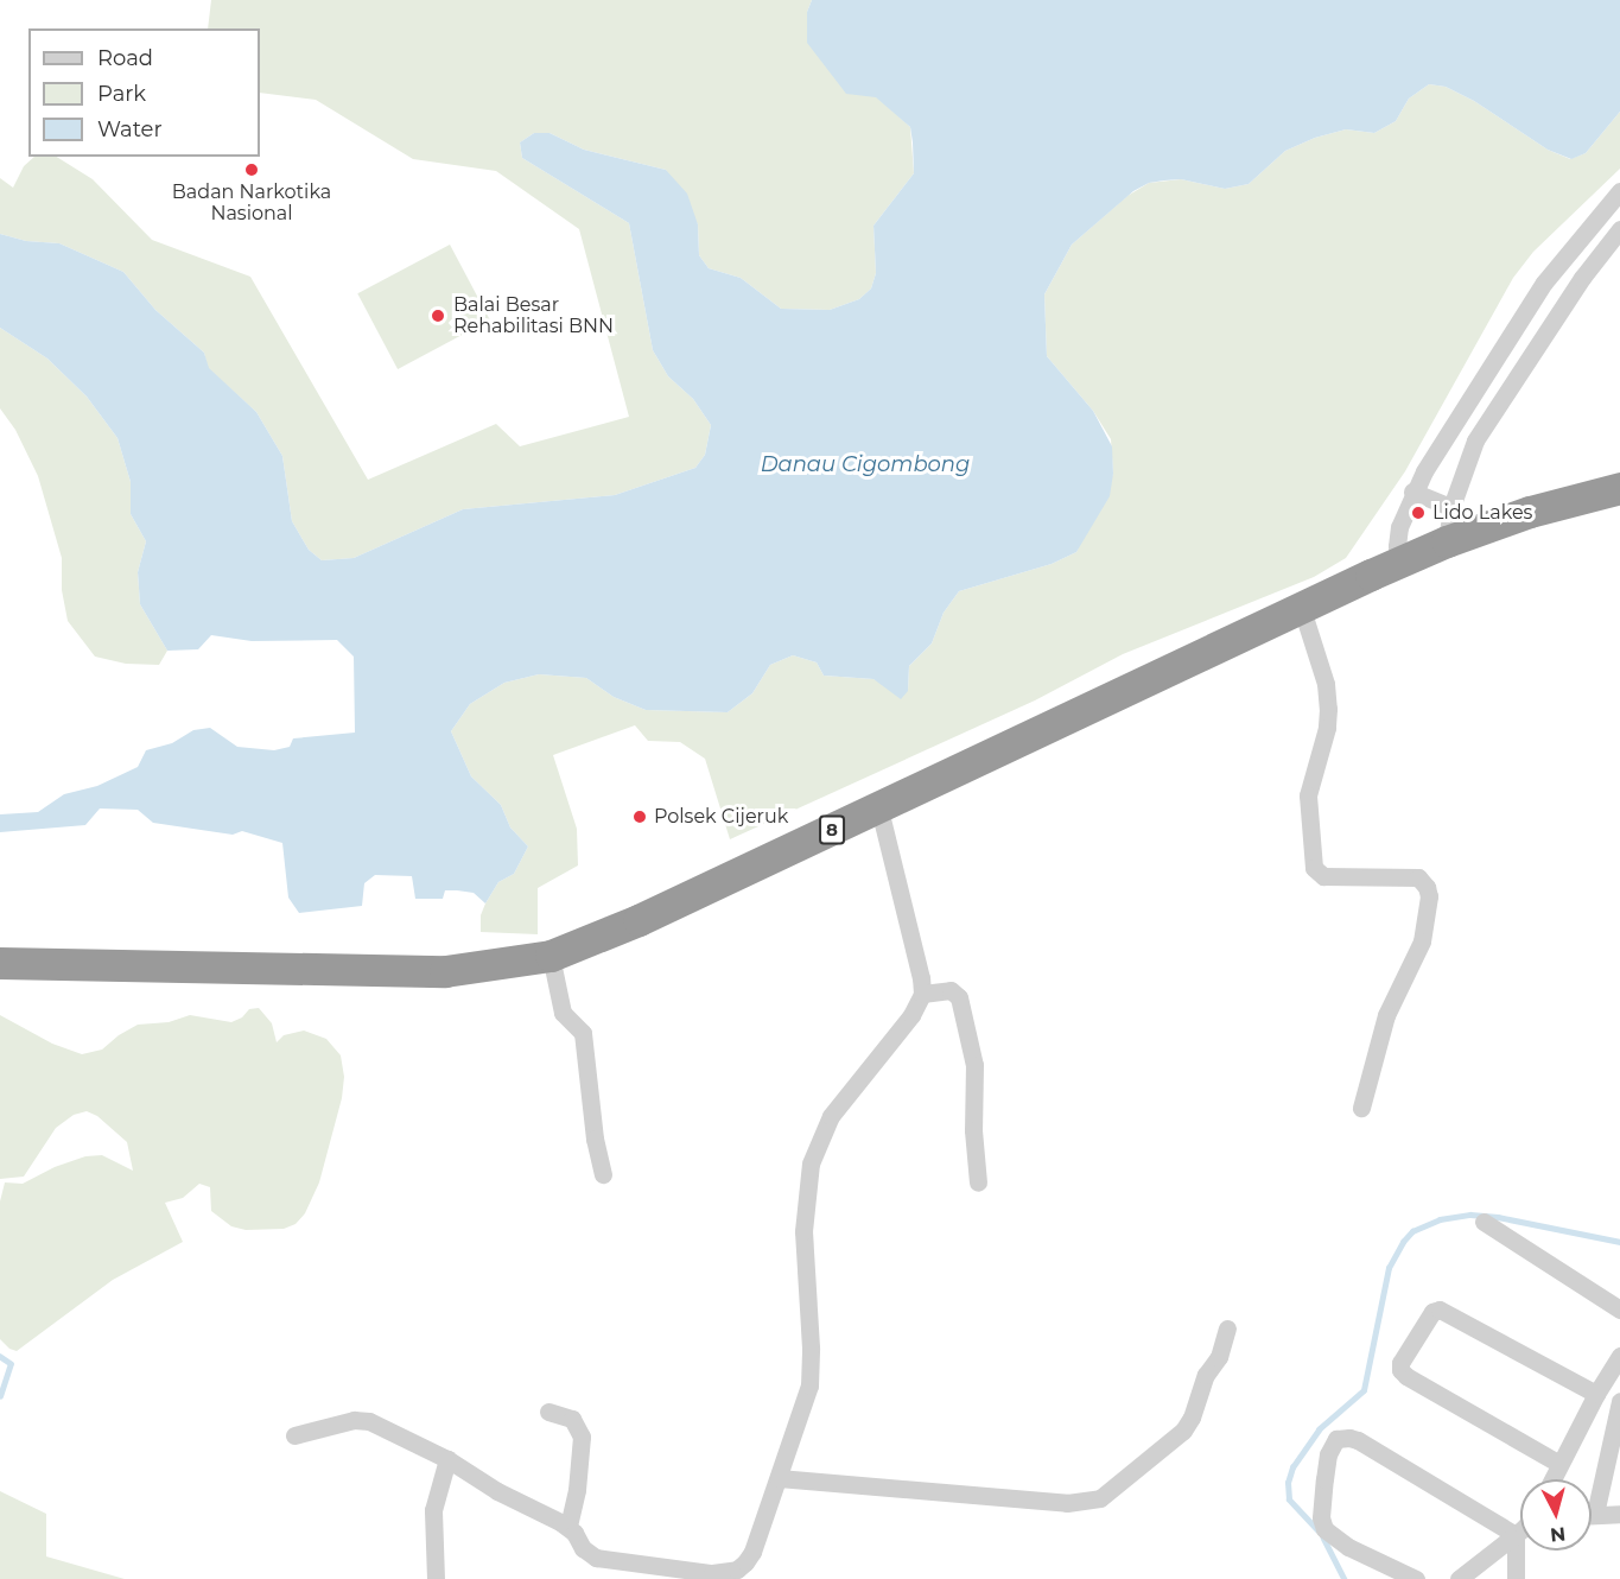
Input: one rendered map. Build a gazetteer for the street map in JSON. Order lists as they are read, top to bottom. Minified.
{"streets":{"highway":["8"]},"water":["Danau Cigombong"],"places":["Badan Narkotika Nasional","Balai Besar Rehabilitasi BNN","Lido Lakes","Polsek Cijeruk"],"legend":["Road","Park","Water"],"north":"bottom"}
